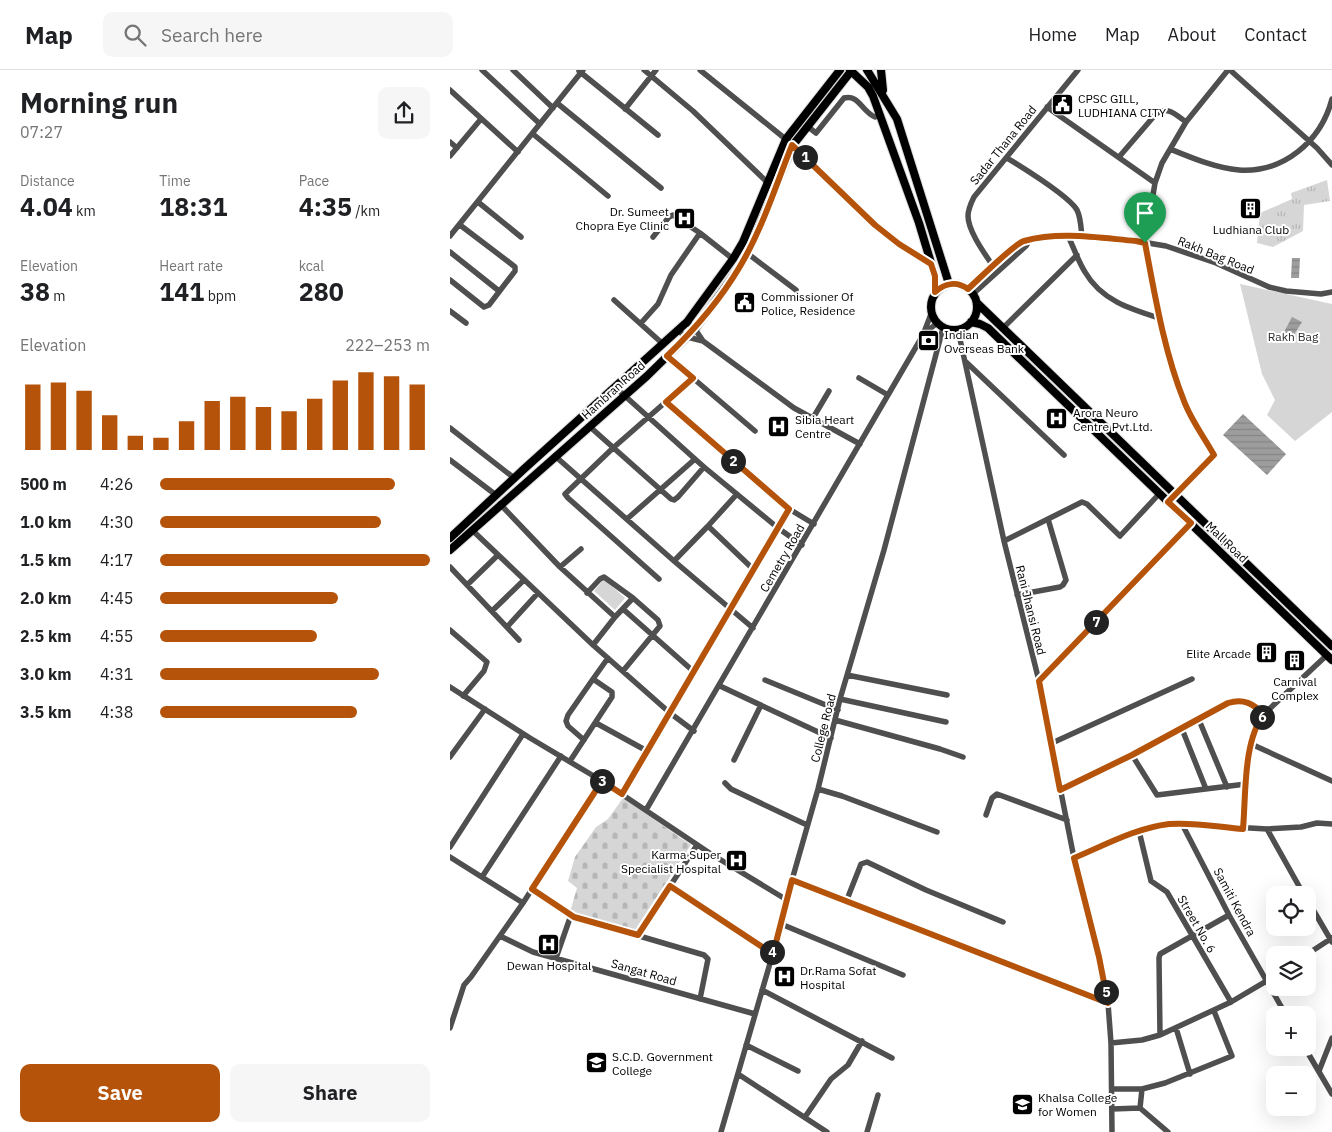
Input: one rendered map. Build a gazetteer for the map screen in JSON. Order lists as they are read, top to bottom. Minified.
{"streets":{"main road":["Hambran Road","Mall Road"],"street":["Sadar Thana Road","Rakh Bag Road","Cemetry Road","Rani Jhansi Road","College Road","Samiti Kendra","Street No. 6","Sangat Road"]},"crossings":[["Sadar Thana Road","Rakh Bag Road"],["Rakh Bag Road","Mall Road"],["Rakh Bag Road","Cemetry Road"],["Rakh Bag Road","Rani Jhansi Road"],["Rakh Bag Road","College Road"],["Mall Road","Cemetry Road"],["Mall Road","Rani Jhansi Road"],["Mall Road","College Road"],["Cemetry Road","Rani Jhansi Road"],["Cemetry Road","College Road"],["Rani Jhansi Road","College Road"],["College Road","Sangat Road"]],"parks":["Rakh Bag"],"places":{"public building":["CPSC GILL, LUDHIANA CITY","Commissioner Of Police, Residence"],"building":["Ludhiana Club","Elite Arcade","Carnival Complex"],"hospital":["Dr. Sumeet Chopra Eye Clinic","Arora Neuro Centre Pvt.Ltd.","Sibia Heart Centre","Karma Super Specialist Hospital","Dewan Hospital","Dr.Rama Sofat Hospital"],"bank":["Indian Overseas Bank"],"school or university":["S.C.D. Government College","Khalsa College for Women"]},"page":{"header":"Map","search":"Search here","nav":["Home","Map","About","Contact"],"heading":["Morning run","07:27"],"pins":["1","2","7","6","3","4","5"],"stats":[["Distance","4.04 km"],["Time","18:31"],["Pace","4:35 /km"],["Elevation","38 m"],["Heart rate","141 bpm"],["kcal","280"]],"chart":["Elevation","222–253 m"],"list":[{"name":"500 m","note":"4:26"},{"name":"1.0 km","note":"4:30"},{"name":"1.5 km","note":"4:17"},{"name":"2.0 km","note":"4:45"},{"name":"2.5 km","note":"4:55"},{"name":"3.0 km","note":"4:31"},{"name":"3.5 km","note":"4:38"}],"map_buttons":["+","−"],"buttons":["Save","Share"]}}
